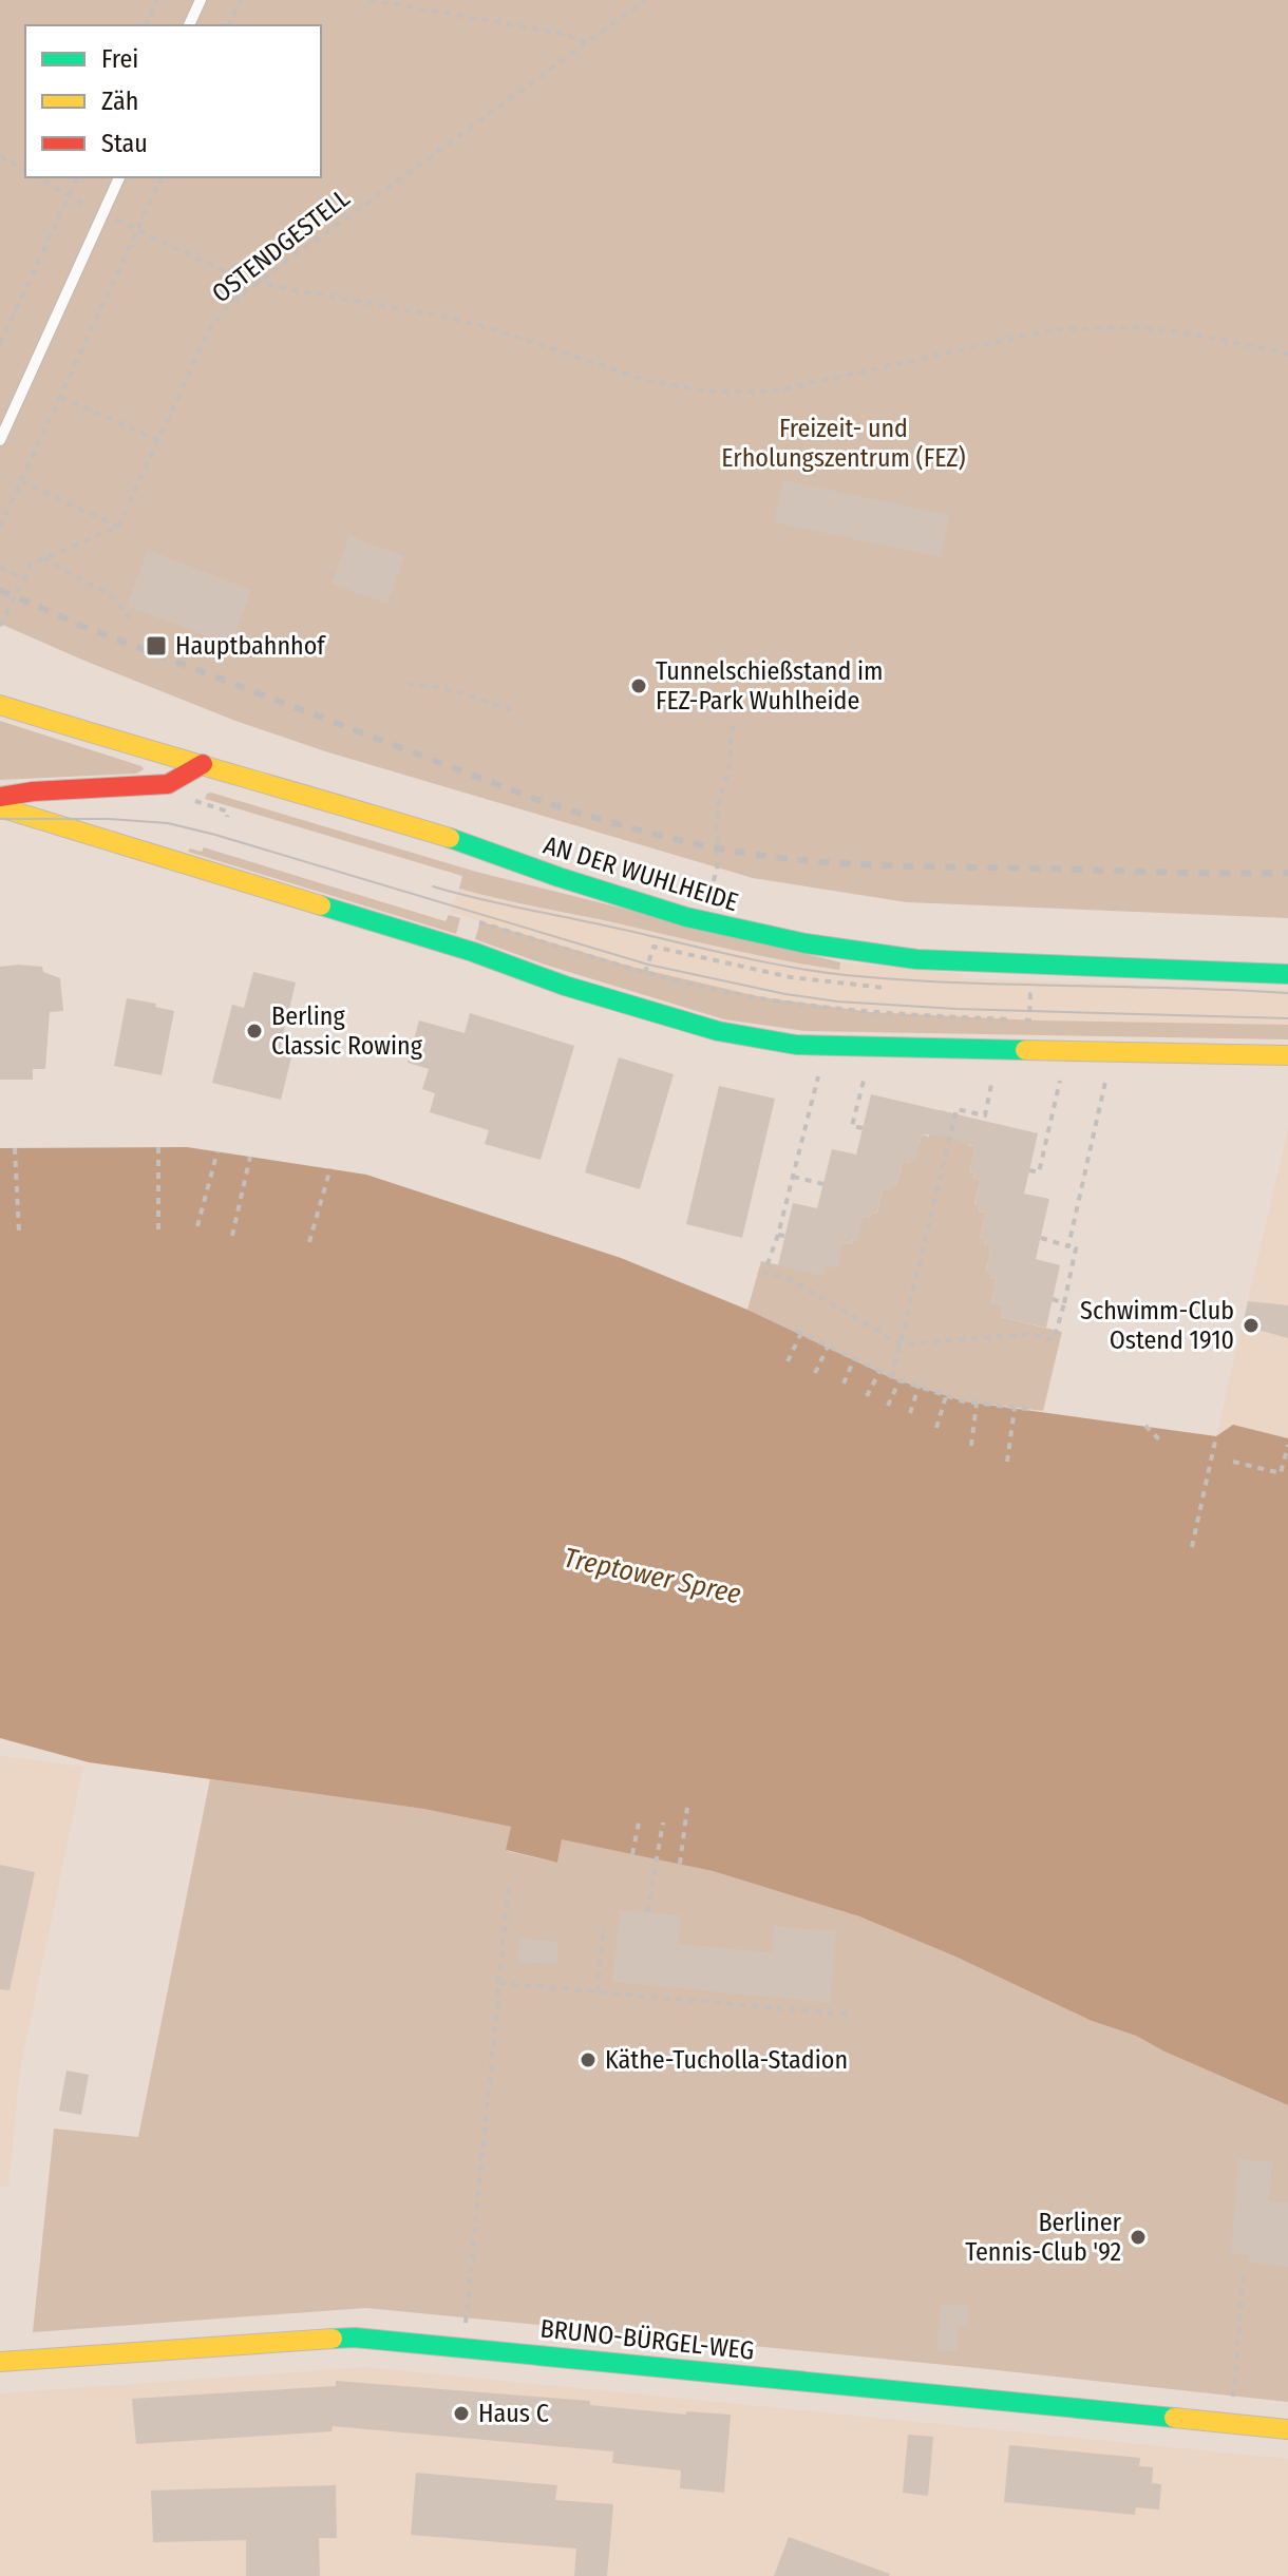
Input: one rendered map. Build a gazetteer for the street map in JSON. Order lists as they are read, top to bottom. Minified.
{"streets":{"main road":["AN DER WUHLHEIDE","BRUNO-BÜRGEL-WEG"],"path":["OSTENDGESTELL"]},"water":["Treptower Spree"],"parks":["Freizeit- und Erholungszentrum (FEZ)"],"places":{"transit":["Hauptbahnhof"],"other":["Tunnelschießstand im FEZ-Park Wuhlheide","Berling Classic Rowing","Schwimm-Club Ostend 1910","Käthe-Tucholla-Stadion","Berliner Tennis-Club '92","Haus C"]},"legend":["Frei","Zäh","Stau"]}
